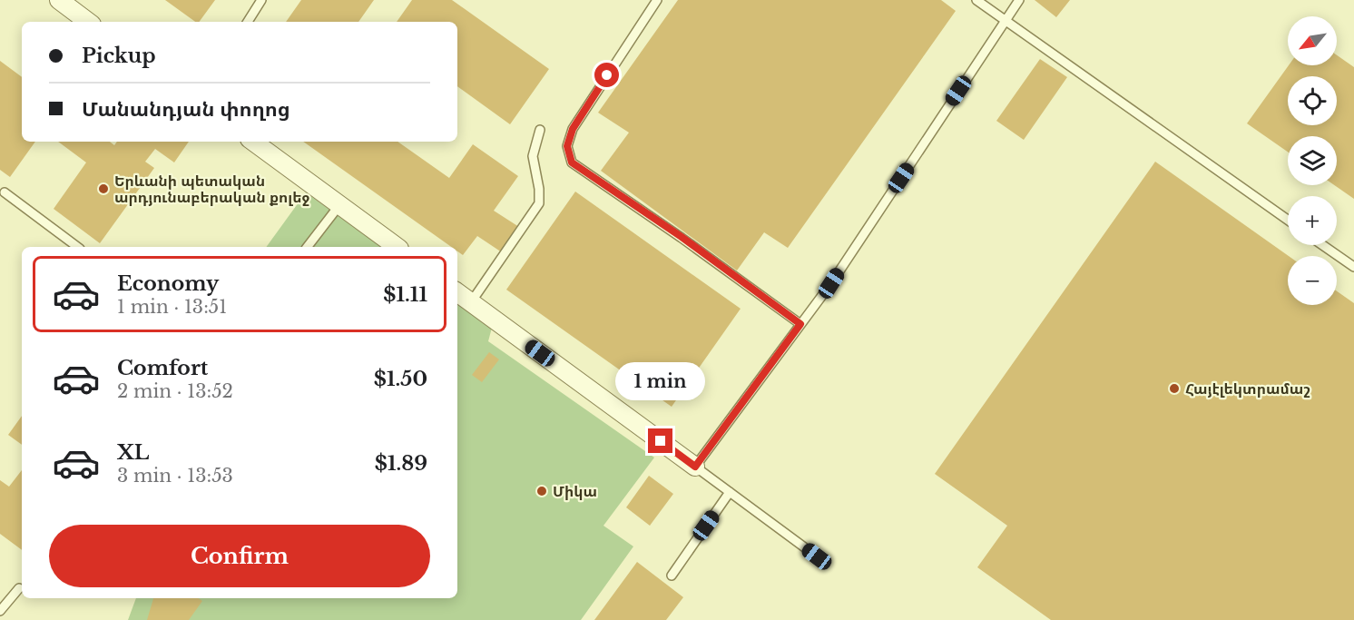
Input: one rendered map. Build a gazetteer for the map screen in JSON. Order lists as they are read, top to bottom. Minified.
{"places":["Երևանի պետական արդյունաբերական քոլեջ","Հայէլեկտրամաշ","Միկա"],"north":"bottom left","page":{"map_buttons":["+","−"],"banner":["Pickup","Մանանդյան փողոց"],"list":[{"name":"Economy","note":"1 min · 13:51","value":"$1.11"},{"name":"Comfort","note":"2 min · 13:52","value":"$1.50"},{"name":"XL","note":"3 min · 13:53","value":"$1.89"}],"bubble":"1 min","buttons":"Confirm"}}
